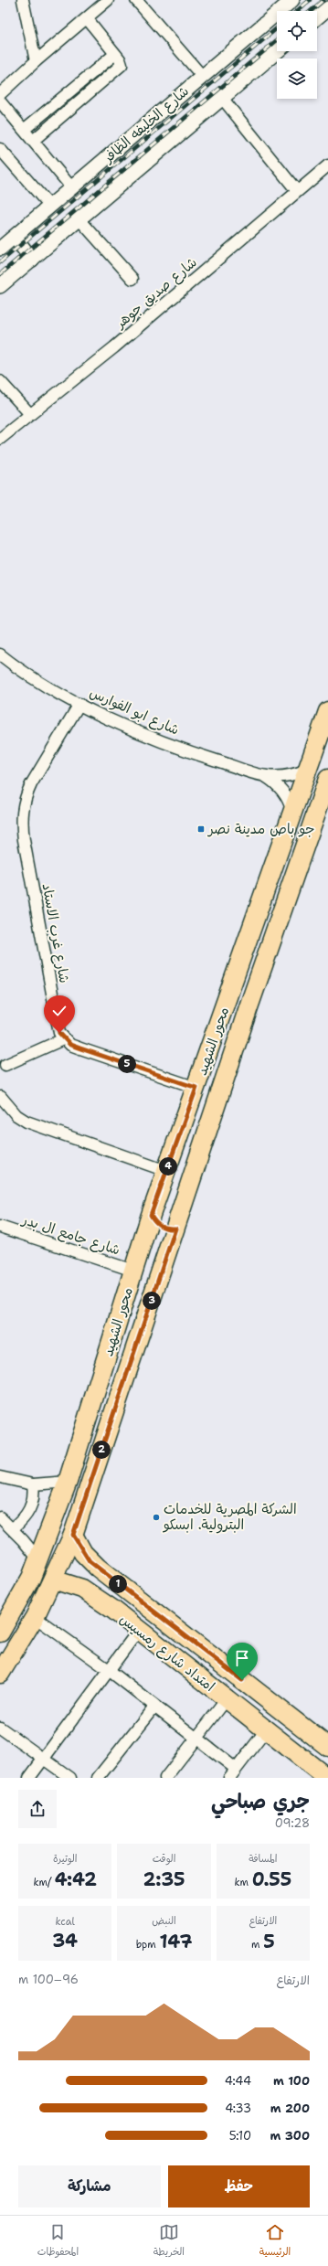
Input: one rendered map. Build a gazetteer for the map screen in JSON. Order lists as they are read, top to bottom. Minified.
{"streets":{"main road":["محور الشهيد","امتداد شارع رمسيس"],"street":["شارع الخليفه الظافر","شارع صديق جوهر","شارع ابو الفوارس","شارع غرب الاستاد","شارع جامع ال بدر"]},"crossings":[["شارع ابو الفوارس","شارع غرب الاستاد"],["شارع ابو الفوارس","محور الشهيد"],["محور الشهيد","شارع جامع ال بدر"],["محور الشهيد","امتداد شارع رمسيس"]],"places":{"transit":["جو باص مدينة نصر"],"other":["الشركة المصرية للخدمات البترولية. ابسكو"]},"page":{"pins":["5","4","3","2","1"],"heading":["جري صباحي","09:28"],"stats":[["المسافة","0.55 km"],["الوقت","2:35"],["الوتيرة","4:42 /km"],["الارتفاع","5 m"],["النبض","147 bpm"],["kcal","34"]],"chart":["الارتفاع","96–100 m"],"list":[{"name":"100 m","note":"4:44"},{"name":"200 m","note":"4:33"},{"name":"300 m","note":"5:10"}],"buttons":["حفظ","مشاركة"],"tabs":["الرئيسية","الخريطة","المحفوظات"]}}
